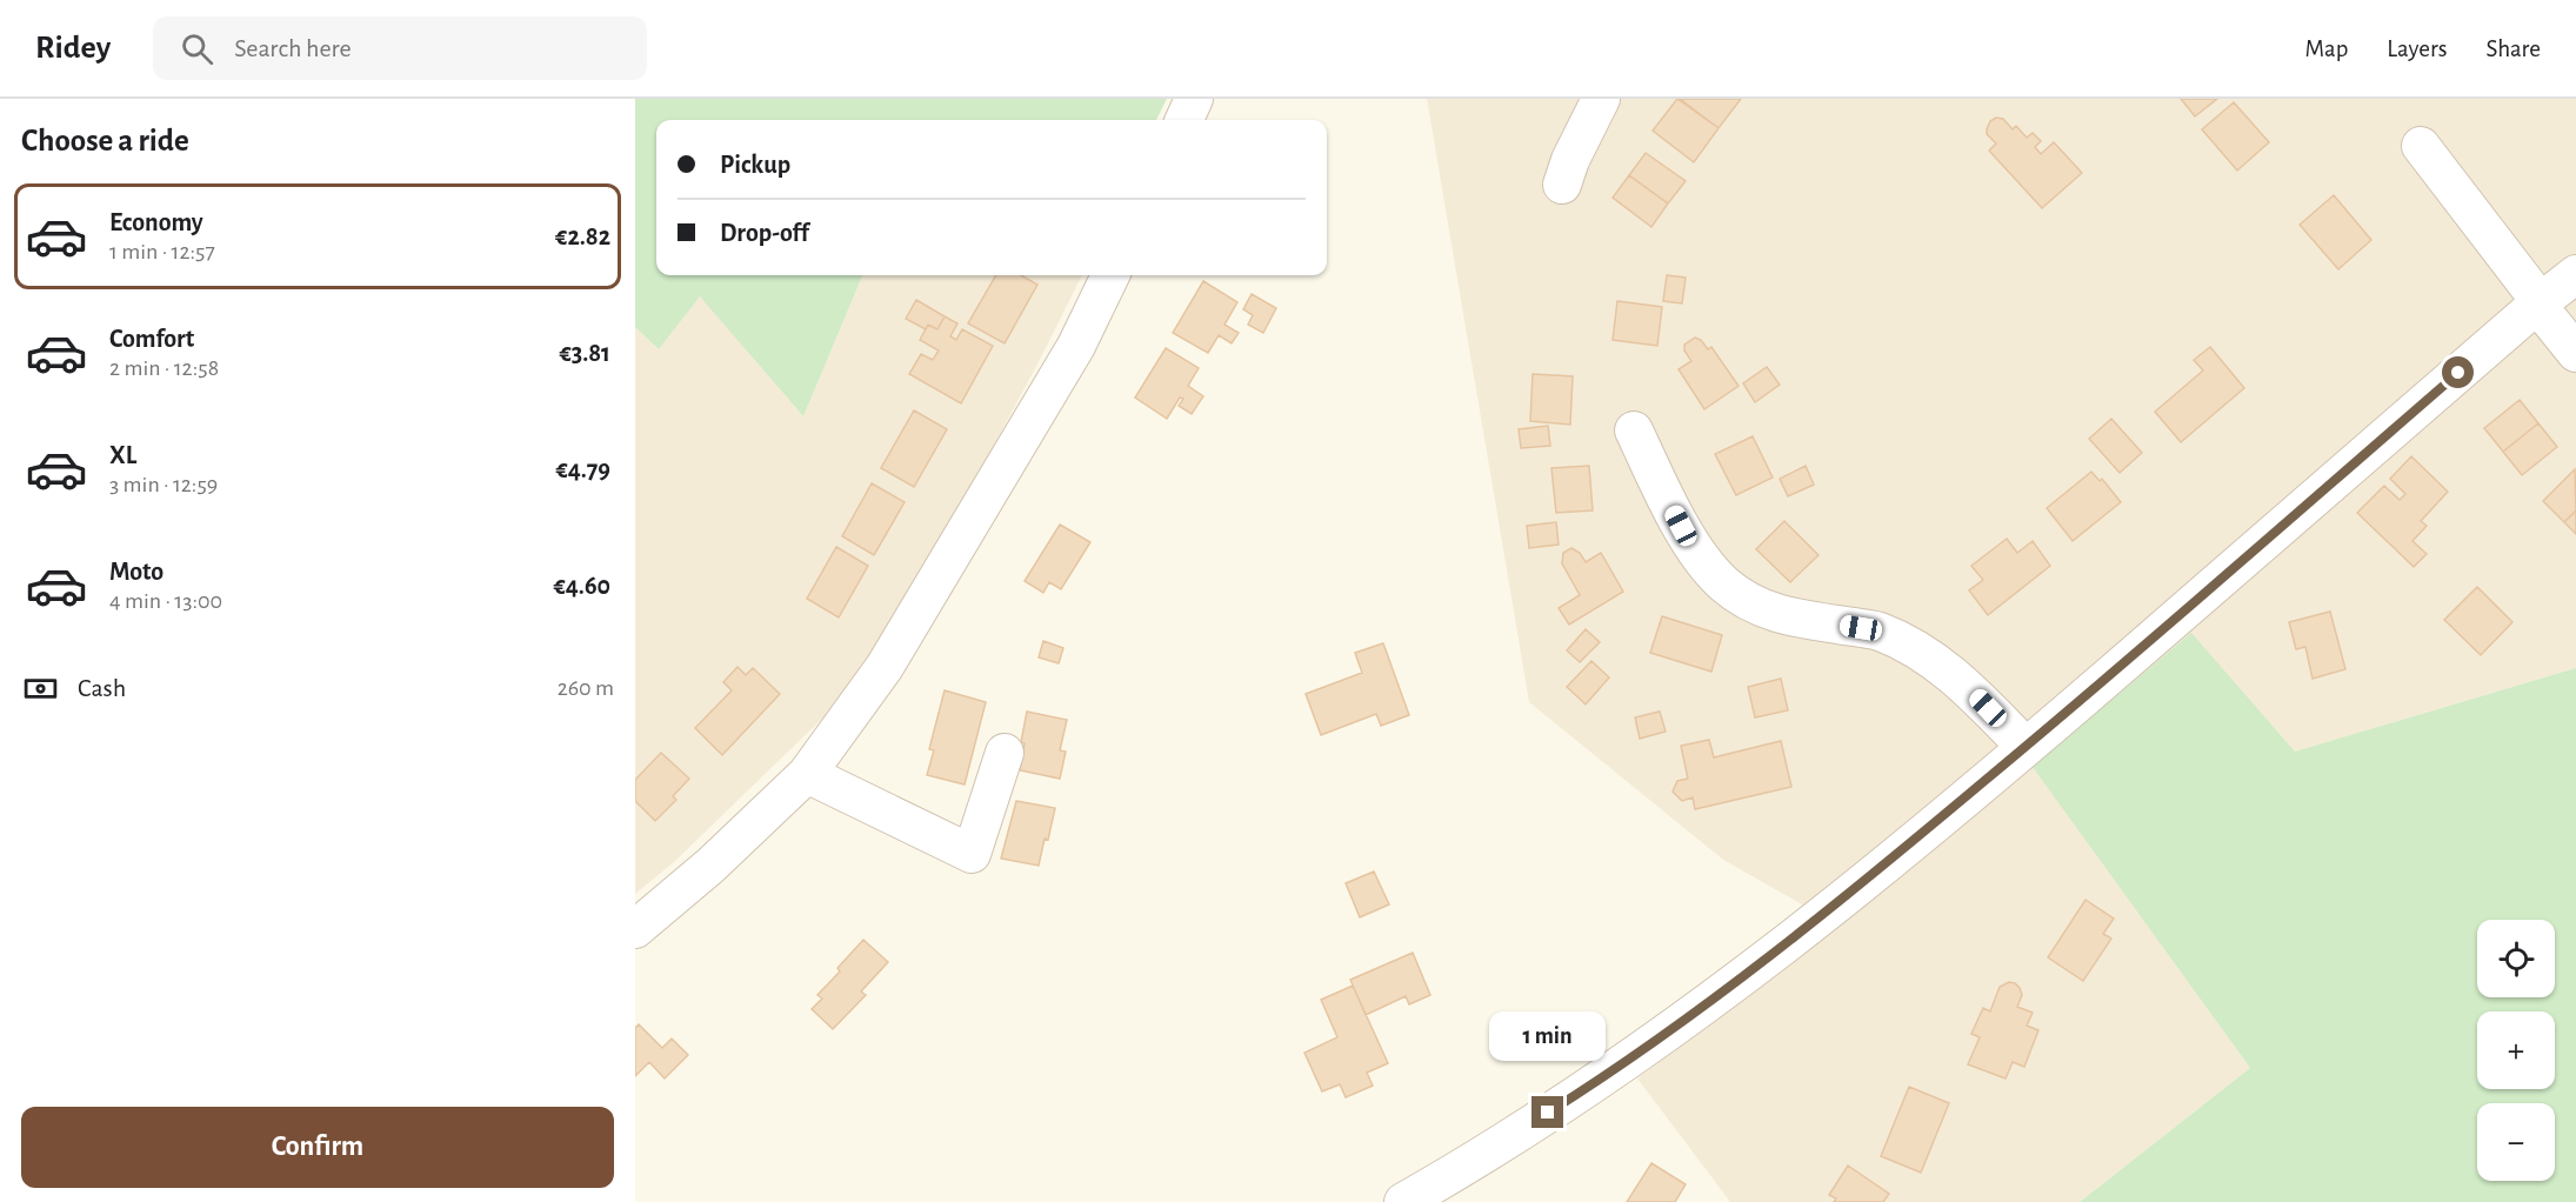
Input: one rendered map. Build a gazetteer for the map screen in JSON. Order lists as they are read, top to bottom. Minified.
{"page":{"header":"Ridey","search":"Search here","nav":["Map","Layers","Share"],"heading":"Choose a ride","banner":["Pickup","Drop-off"],"list":[{"name":"Economy","note":"1 min · 12:57","value":"€2.82"},{"name":"Comfort","note":"2 min · 12:58","value":"€3.81"},{"name":"XL","note":"3 min · 12:59","value":"€4.79"},{"name":"Moto","note":"4 min · 13:00","value":"€4.60"}],"pay":["Cash","260 m"],"map_buttons":["+","−"],"bubble":"1 min","buttons":"Confirm"}}
